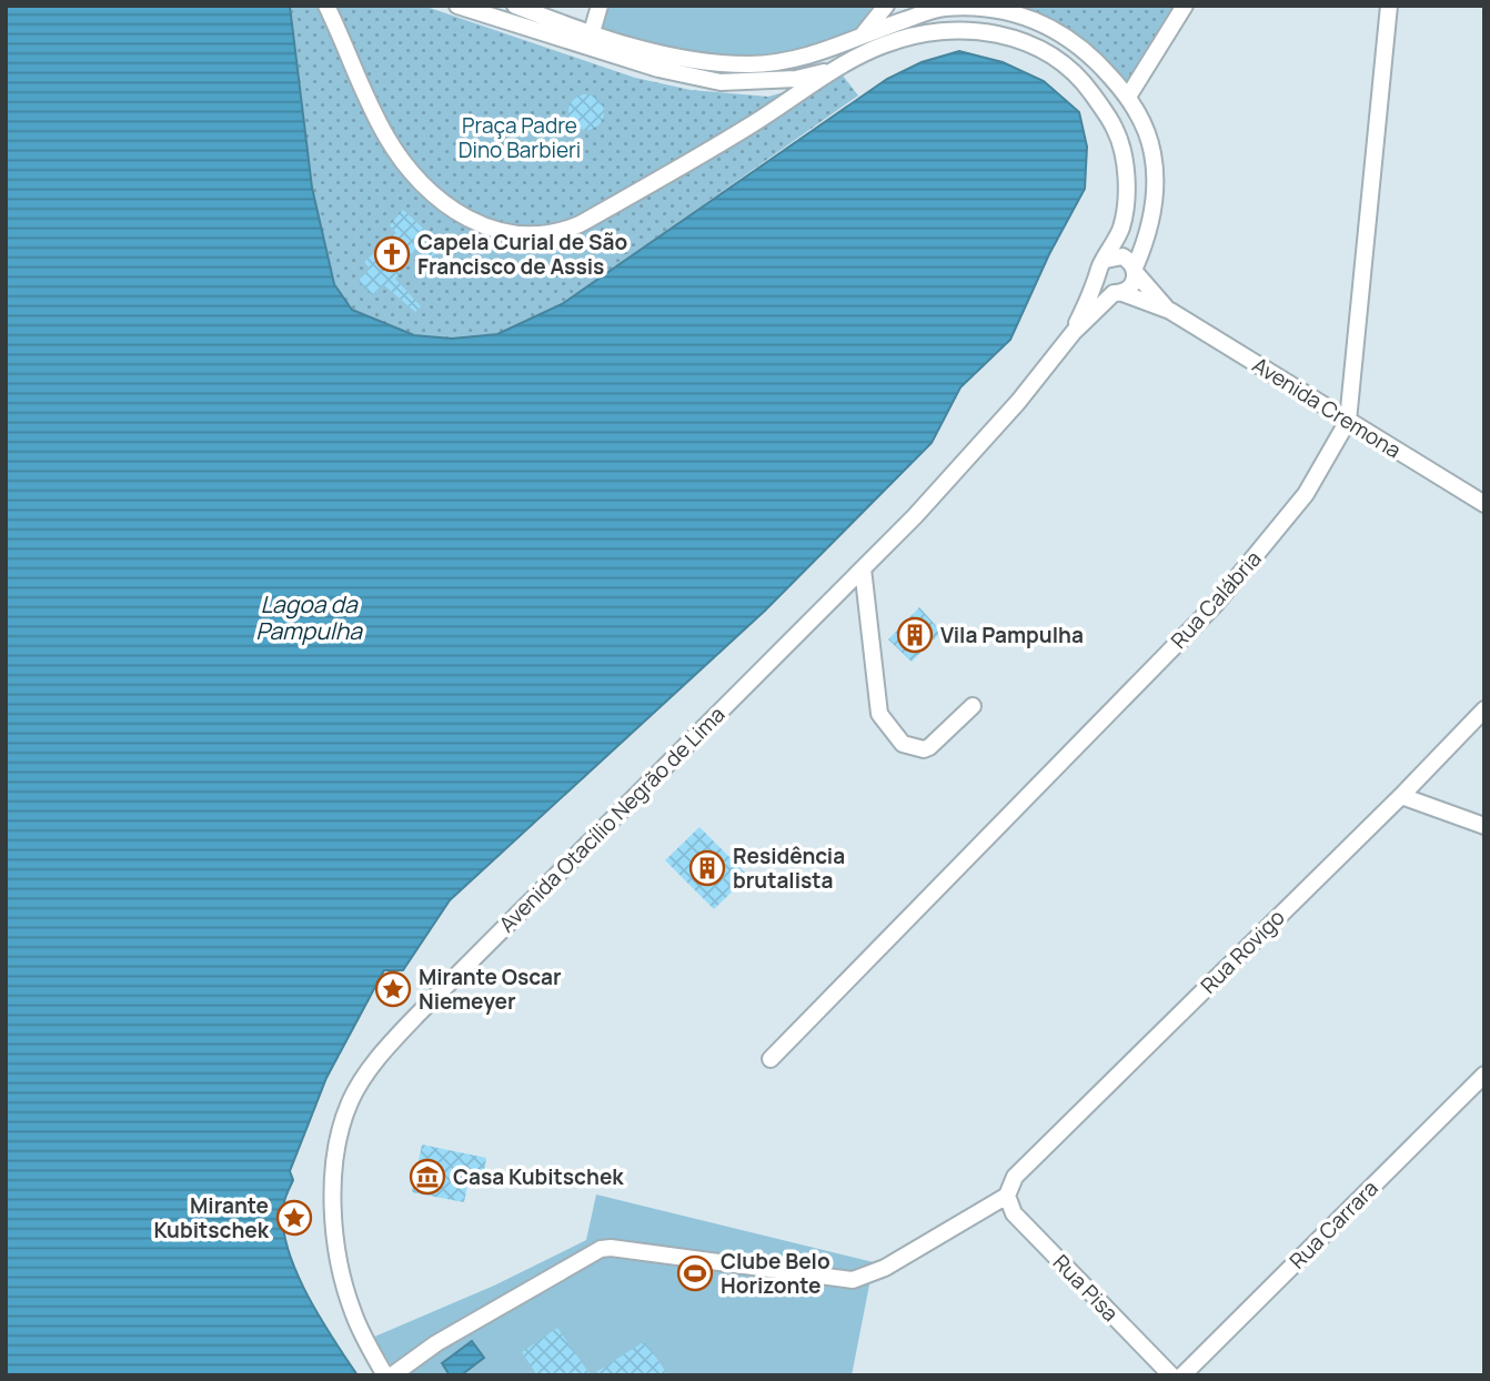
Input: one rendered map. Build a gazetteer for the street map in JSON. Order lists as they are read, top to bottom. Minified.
{"streets":{"street":["Avenida Cremona","Rua Calábria","Avenida Otacílio Negrão de Lima","Rua Rovigo","Rua Carrara","Rua Pisa"]},"crossings":[["Avenida Cremona","Rua Calábria"],["Avenida Cremona","Avenida Otacílio Negrão de Lima"],["Rua Rovigo","Rua Pisa"]],"water":["Lagoa da Pampulha"],"parks":["Praça Padre Dino Barbieri"],"places":{"church":["Capela Curial de São Francisco de Assis"],"building":["Vila Pampulha","Residência brutalista"],"place":["Mirante Oscar Niemeyer","Mirante Kubitschek"],"museum":["Casa Kubitschek"],"sports":["Clube Belo Horizonte"]}}
